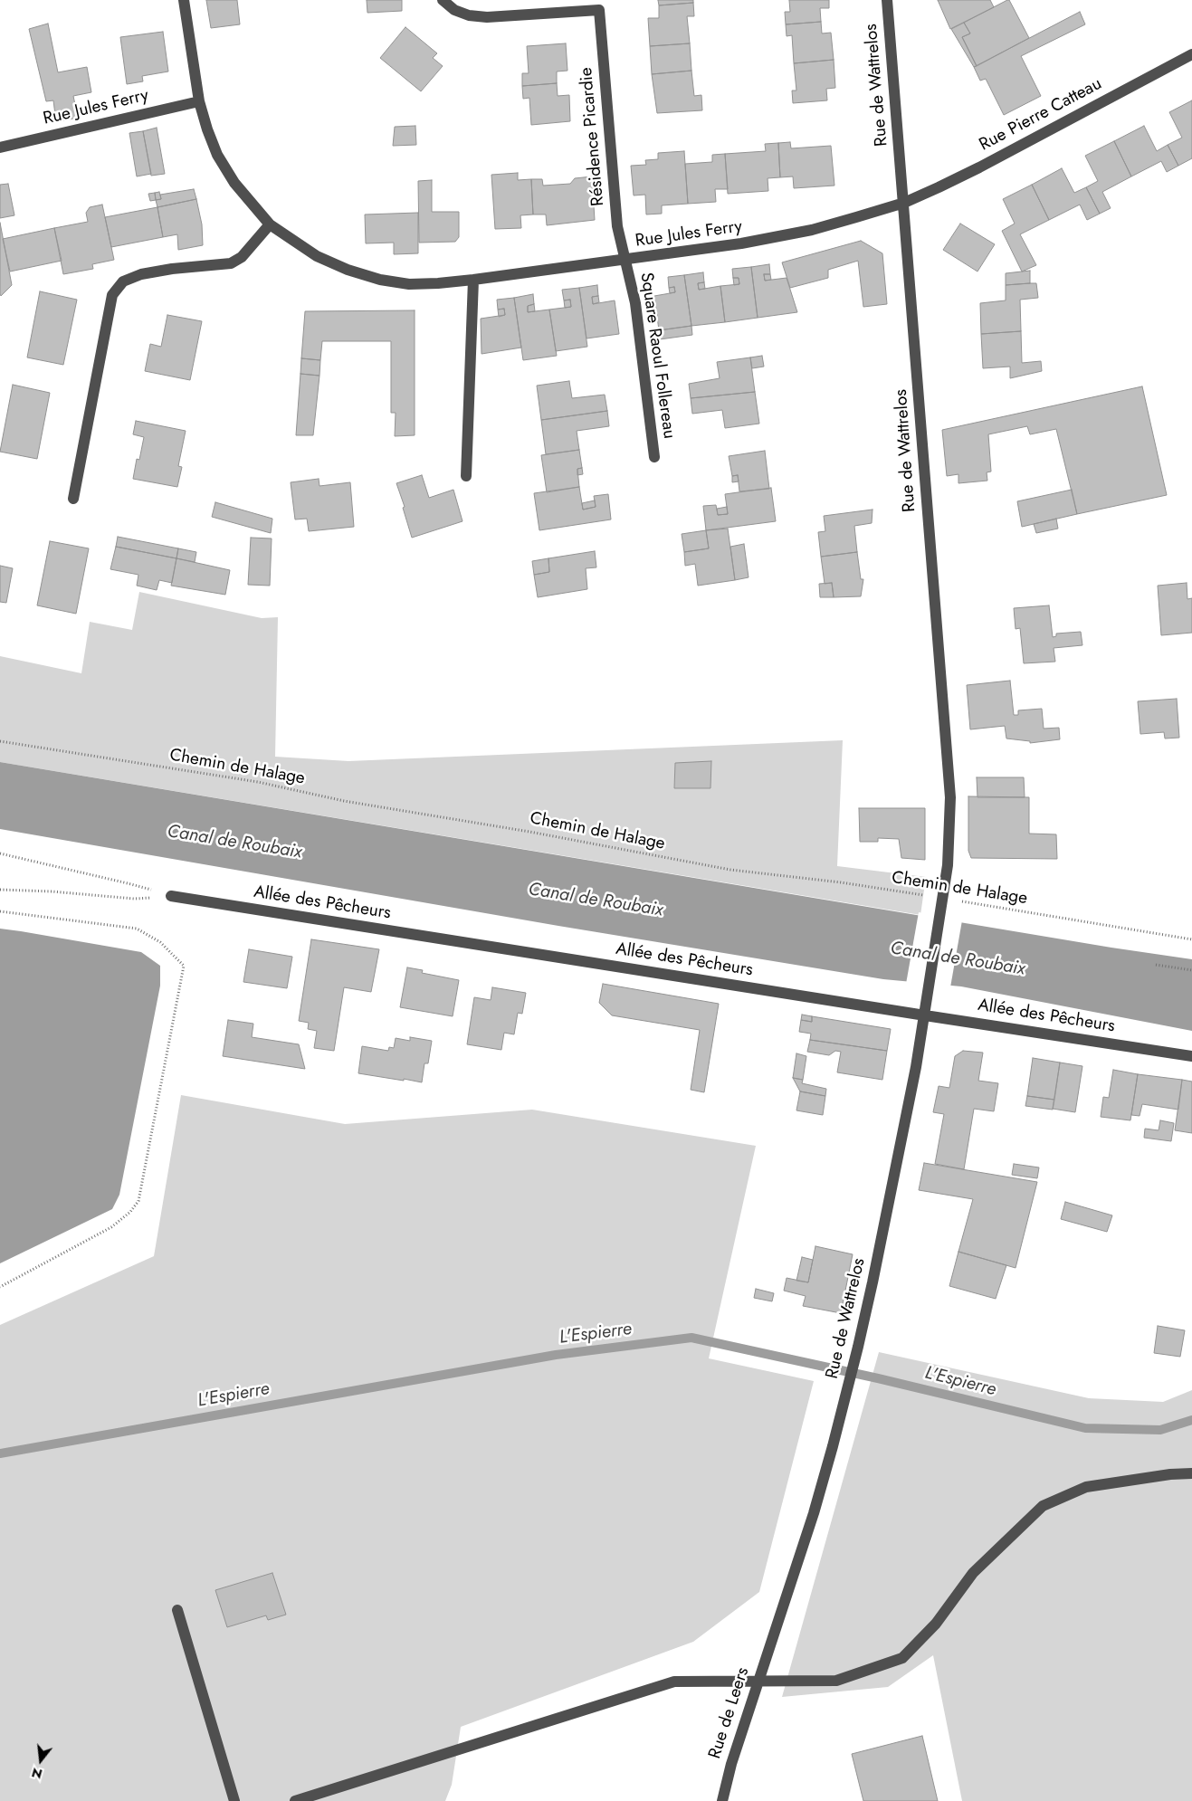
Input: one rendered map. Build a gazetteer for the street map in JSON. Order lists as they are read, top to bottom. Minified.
{"streets":{"street":["Rue de Wattrelos","Rue Jules Ferry","Rue Pierre Catteau","Résidence Picardie","Square Raoul Follereau","Allée des Pêcheurs","Rue de Leers"],"path":["Chemin de Halage"]},"crossings":[["Rue de Wattrelos","Rue Jules Ferry"],["Rue de Wattrelos","Rue Pierre Catteau"],["Rue de Wattrelos","Chemin de Halage"],["Rue de Wattrelos","Allée des Pêcheurs"],["Rue de Wattrelos","Rue de Leers"],["Rue Jules Ferry","Rue Pierre Catteau"],["Rue Jules Ferry","Résidence Picardie"],["Rue Jules Ferry","Square Raoul Follereau"],["Résidence Picardie","Square Raoul Follereau"]],"water":["Canal de Roubaix","L'Espierre"],"north":"bottom"}
